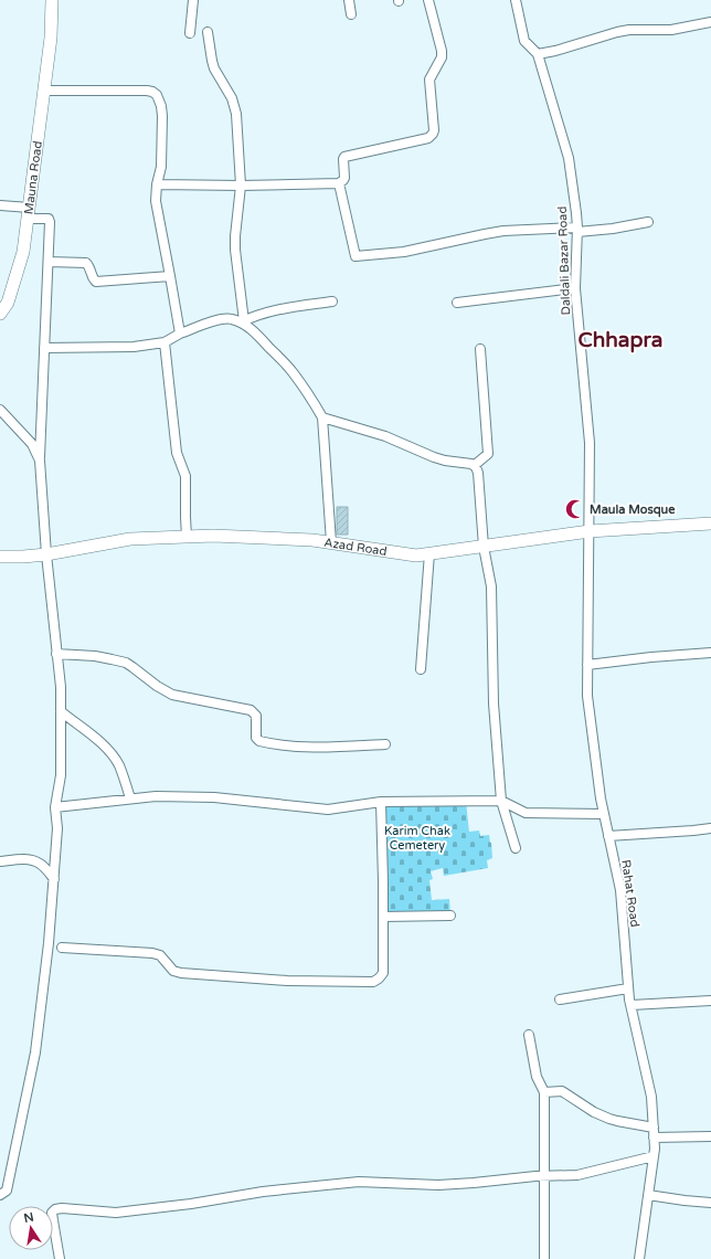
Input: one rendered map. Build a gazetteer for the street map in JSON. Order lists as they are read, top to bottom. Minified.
{"streets":{"street":["Mauna Road","Daldali Bazar Road","Azad Road","Rahat Road"]},"crossings":[["Daldali Bazar Road","Azad Road"],["Daldali Bazar Road","Rahat Road"],["Azad Road","Rahat Road"]],"districts":["Chhapra"],"parks":["Karim Chak Cemetery"],"places":{"mosque":["Maula Mosque"]},"north":"top"}
